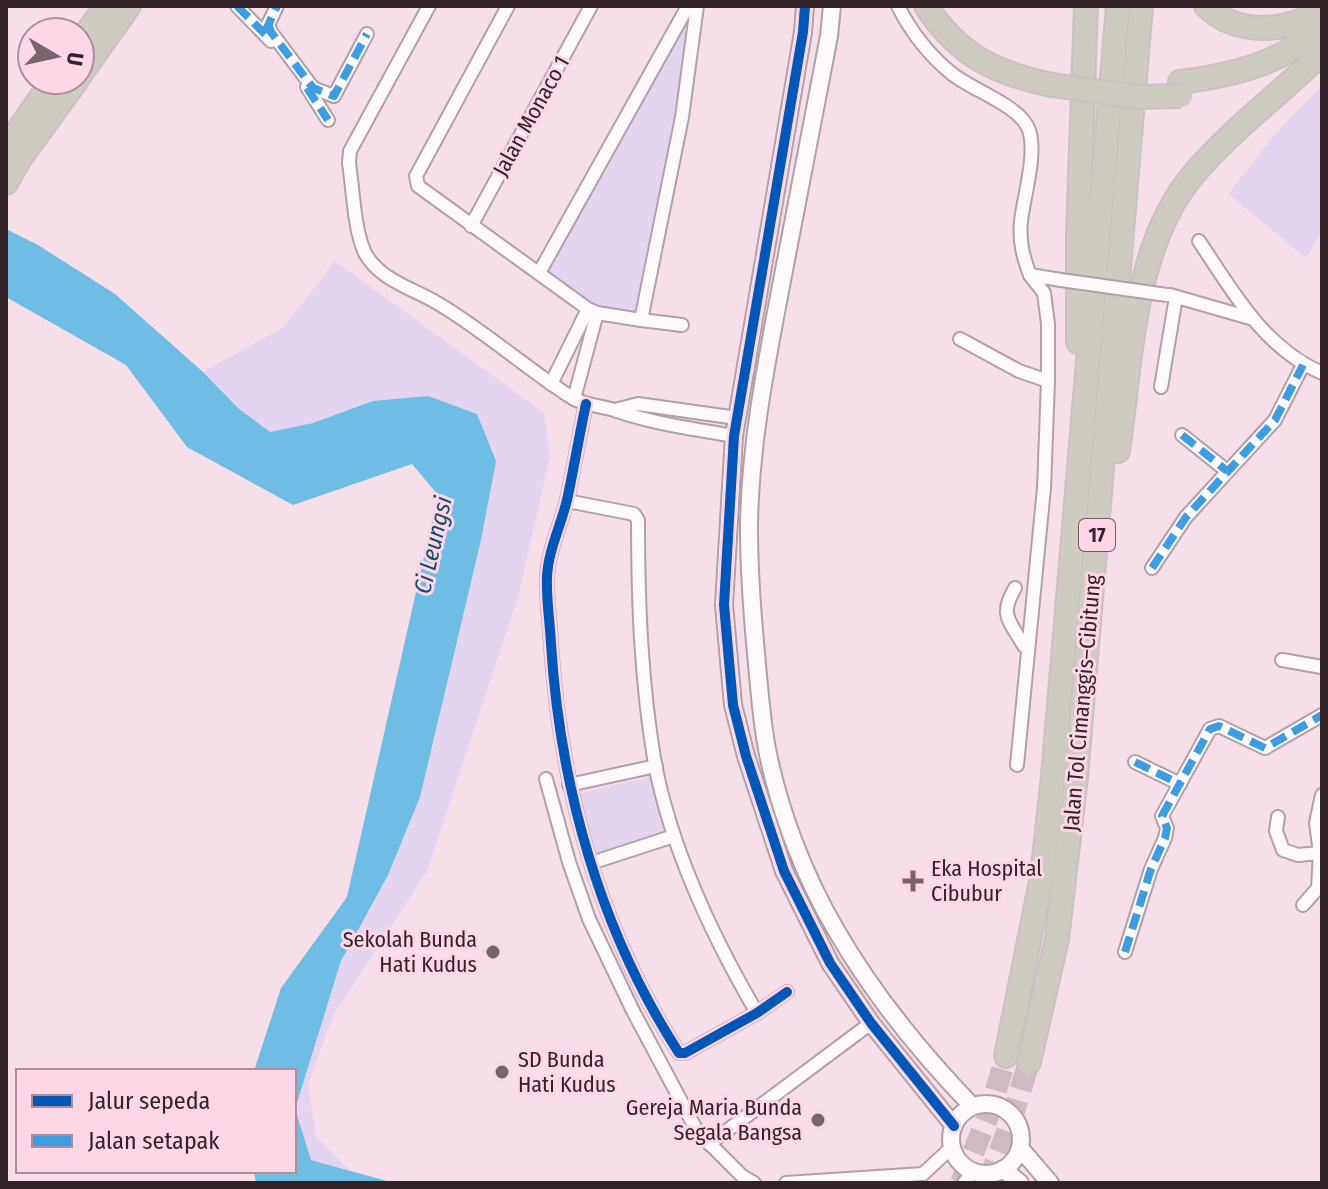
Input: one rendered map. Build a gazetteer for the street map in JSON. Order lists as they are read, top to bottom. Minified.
{"streets":{"highway":["17","Jalan Tol Cimanggis–Cibitung"],"street":["Jalan Monaco 1"]},"water":["Ci Leungsi"],"places":{"health":["Eka Hospital Cibubur"],"other":["Sekolah Bunda Hati Kudus","SD Bunda Hati Kudus","Gereja Maria Bunda Segala Bangsa"]},"legend":["Jalur sepeda","Jalan setapak"],"north":"right"}
